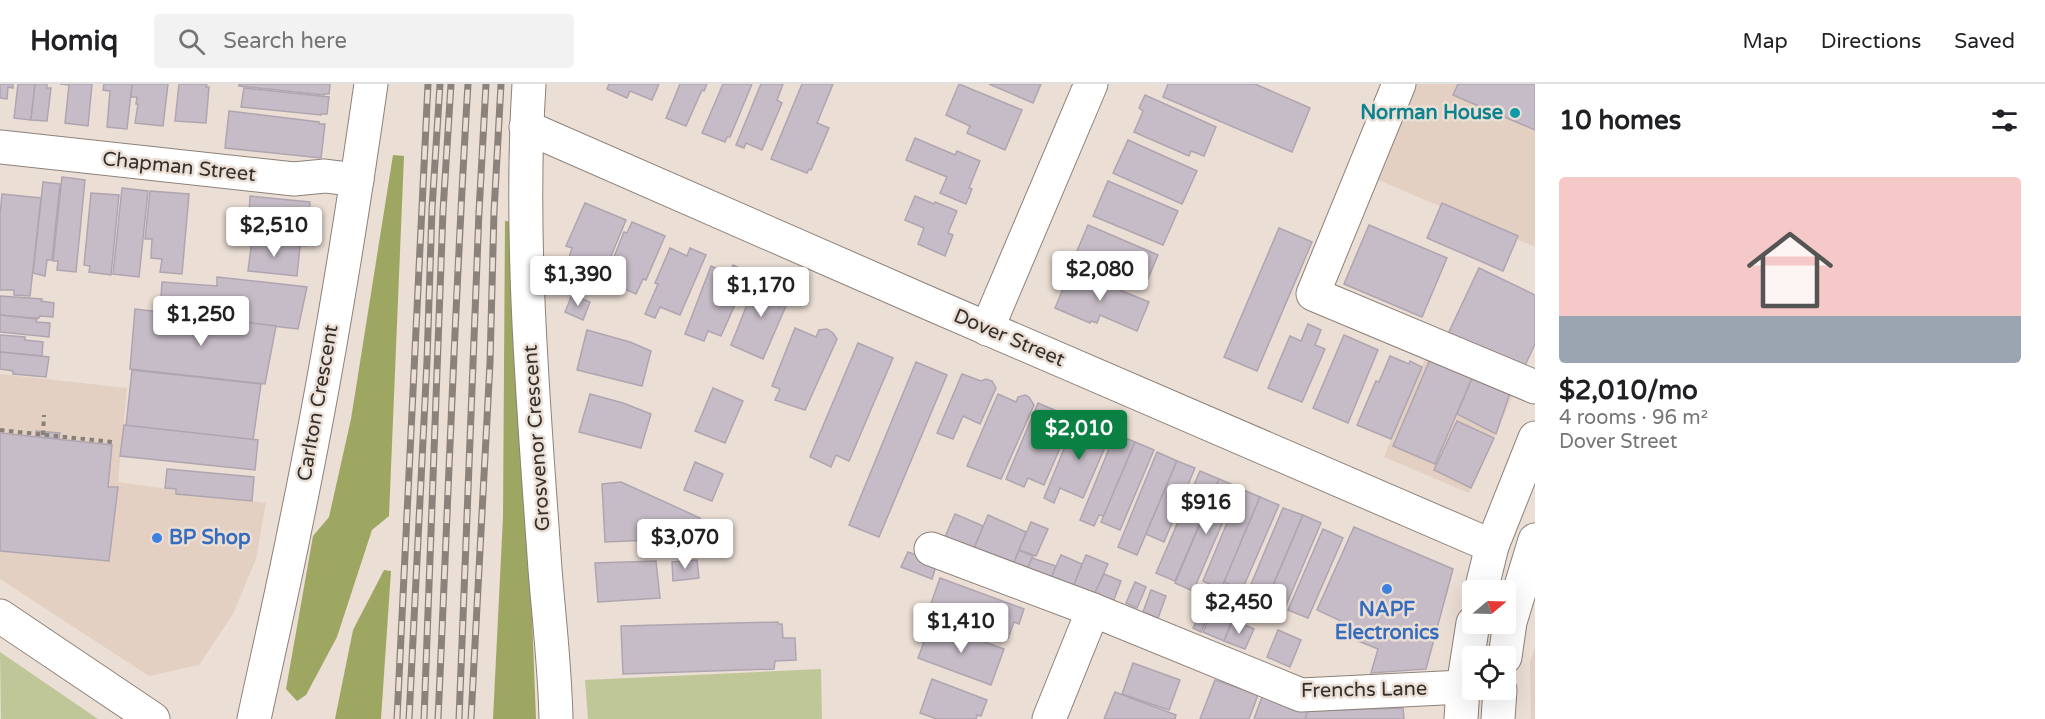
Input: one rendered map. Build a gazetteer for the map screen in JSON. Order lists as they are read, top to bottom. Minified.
{"streets":{"main road":["Chapman Street","Dover Street","Carlton Crescent","Grosvenor Crescent","Frenchs Lane"]},"crossings":[["Chapman Street","Carlton Crescent"],["Dover Street","Grosvenor Crescent"]],"places":["Norman House","BP Shop","NAPF Electronics"],"north":"right","page":{"header":"Homiq","search":"Search here","nav":["Map","Directions","Saved"],"heading":"10 homes","list":[{"name":"$2,010/mo","note":"4 rooms · 96 m² · Dover Street"}],"price":["$2,510","$2,080","$1,390","$1,170","$1,250","$2,010","$916","$3,070","$2,450","$1,410"]}}
